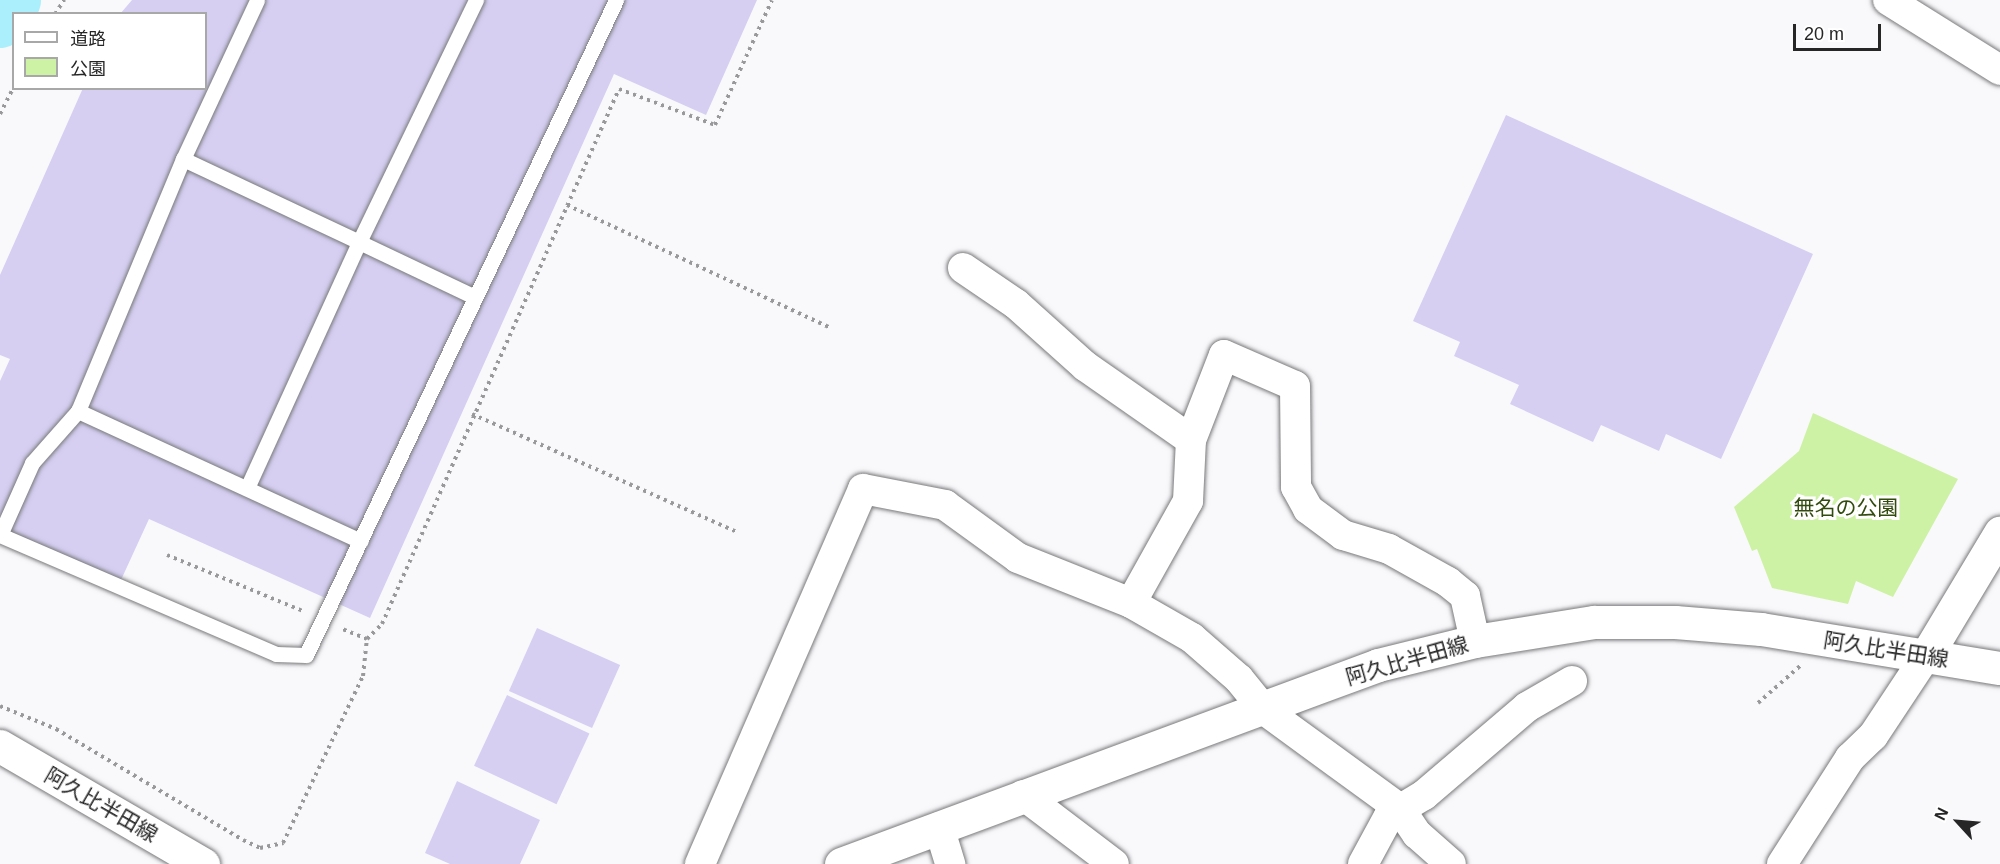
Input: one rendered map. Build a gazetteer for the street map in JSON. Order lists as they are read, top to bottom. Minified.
{"streets":{"main road":["阿久比半田線"]},"parks":["無名の公園"],"legend":["道路","公園"],"scale_bar":"20 m","north":"top left"}
